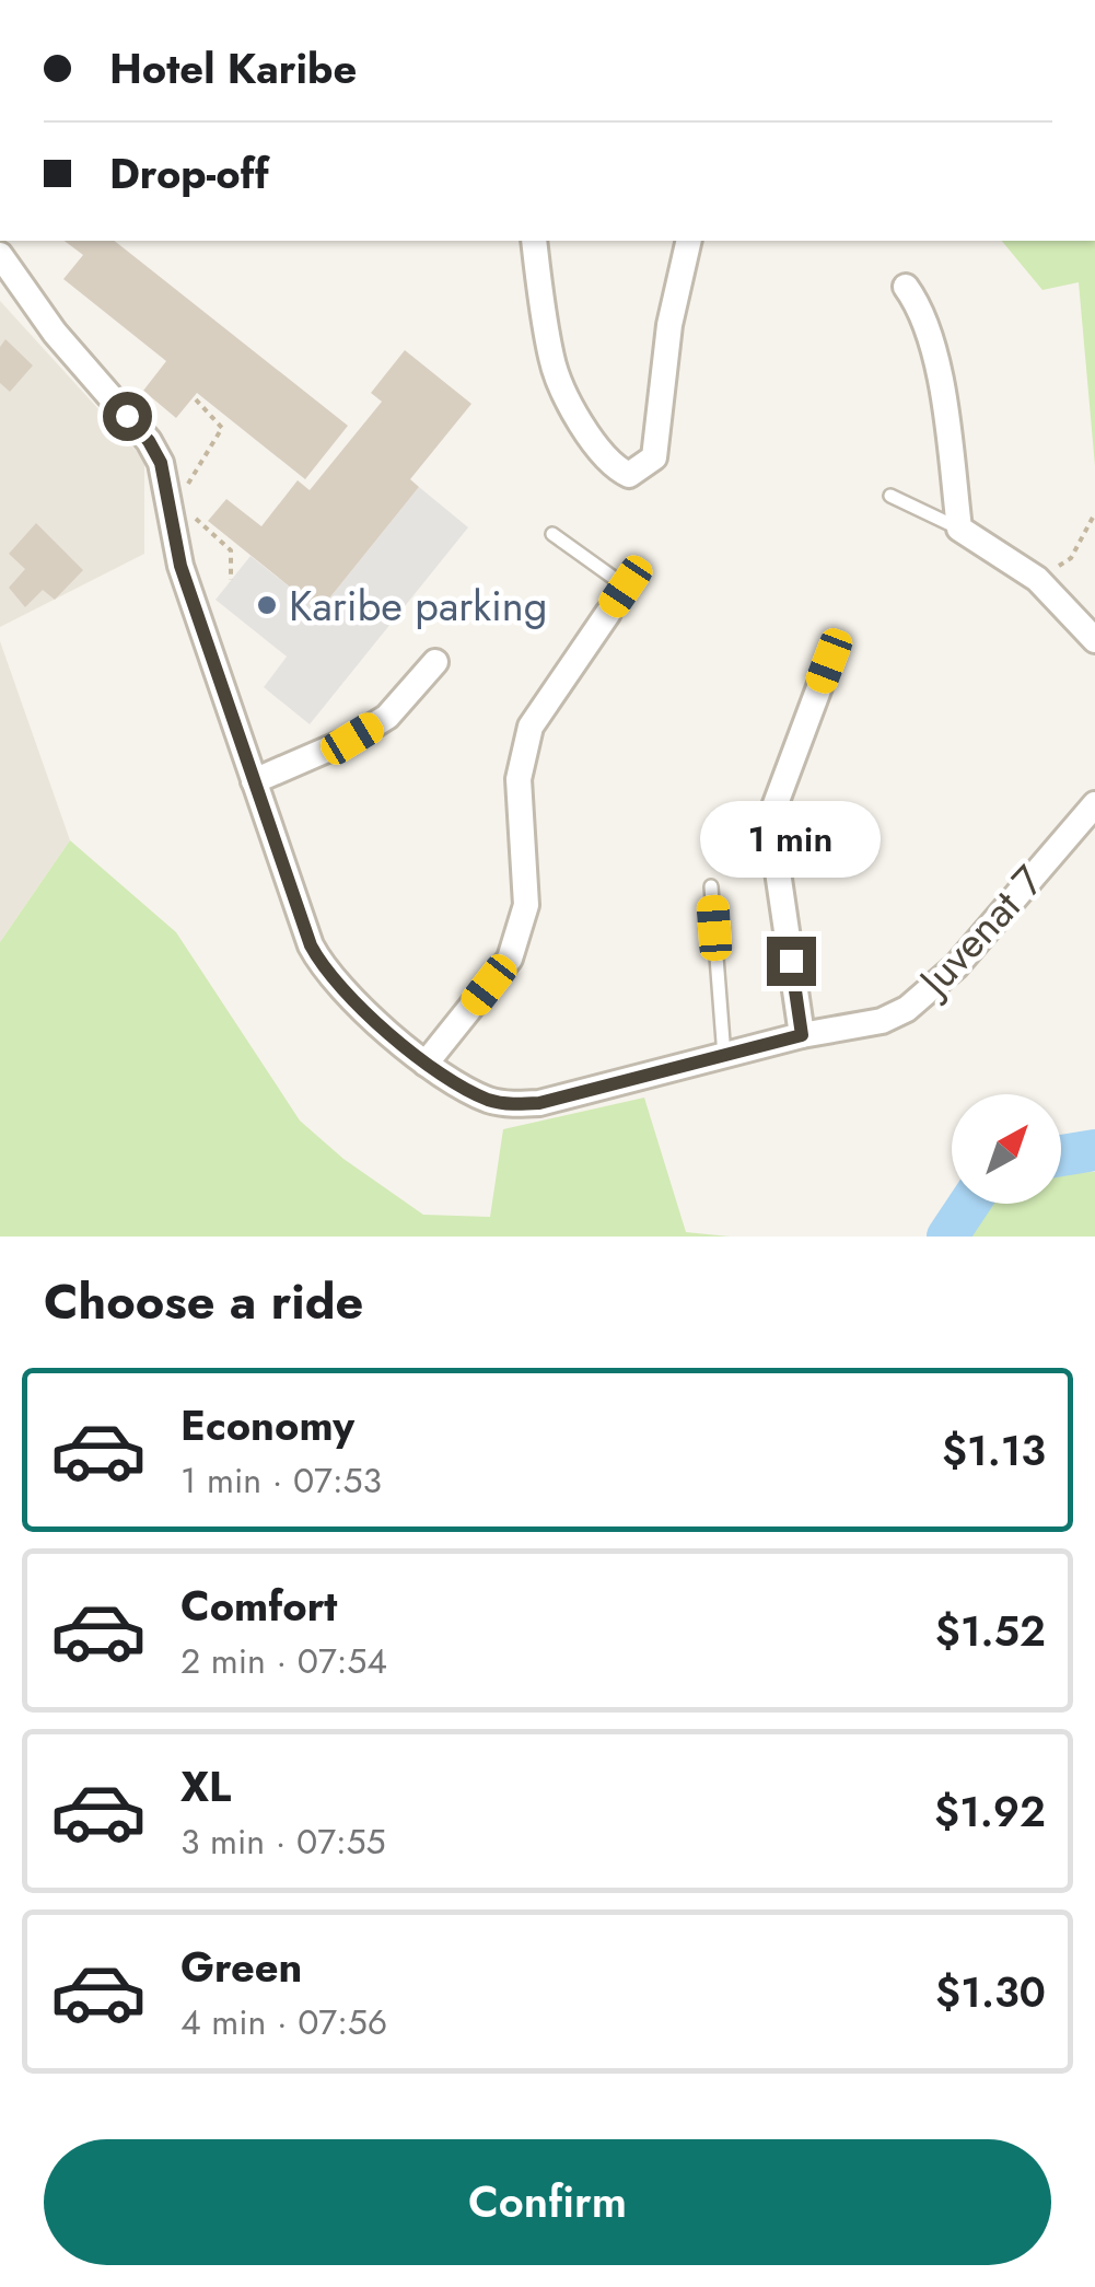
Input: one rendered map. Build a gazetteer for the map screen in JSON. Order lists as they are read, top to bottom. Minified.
{"streets":{"street":["Juvenat 7"]},"places":["Karibe parking"],"north":"top right","page":{"banner":["Hotel Karibe","Drop-off"],"bubble":"1 min","heading":"Choose a ride","list":[{"name":"Economy","note":"1 min · 07:53","value":"$1.13"},{"name":"Comfort","note":"2 min · 07:54","value":"$1.52"},{"name":"XL","note":"3 min · 07:55","value":"$1.92"},{"name":"Green","note":"4 min · 07:56","value":"$1.30"}],"buttons":"Confirm"}}
